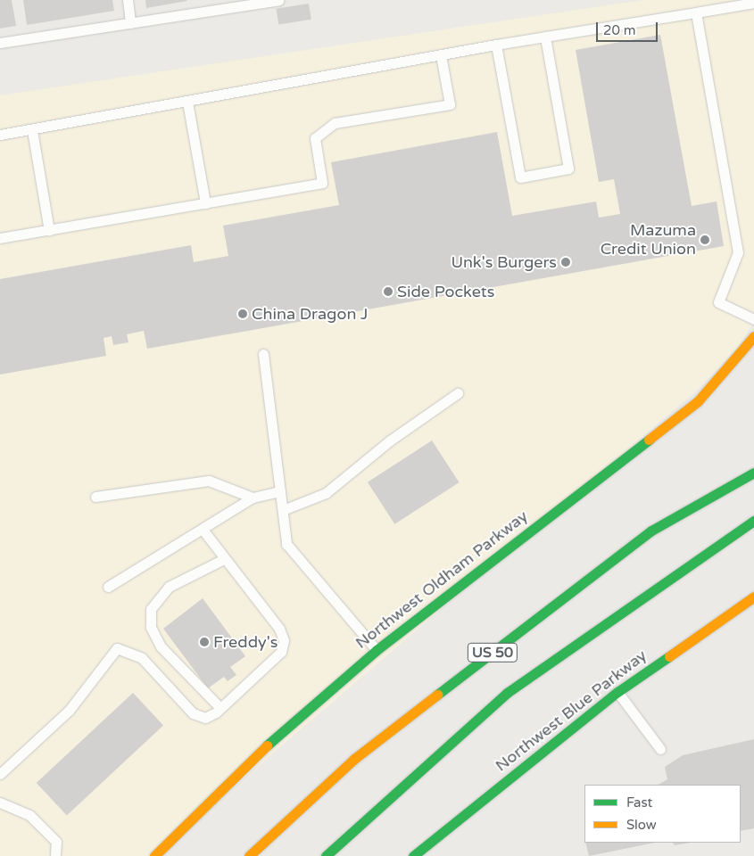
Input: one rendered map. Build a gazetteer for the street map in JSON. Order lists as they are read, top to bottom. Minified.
{"streets":{"main road":["Northwest Oldham Parkway","US 50","Northwest Blue Parkway"]},"places":["Mazuma Credit Union","Unk's Burgers","Side Pockets","China Dragon J","Freddy's"],"legend":["Fast","Slow"],"scale_bar":"20 m"}
